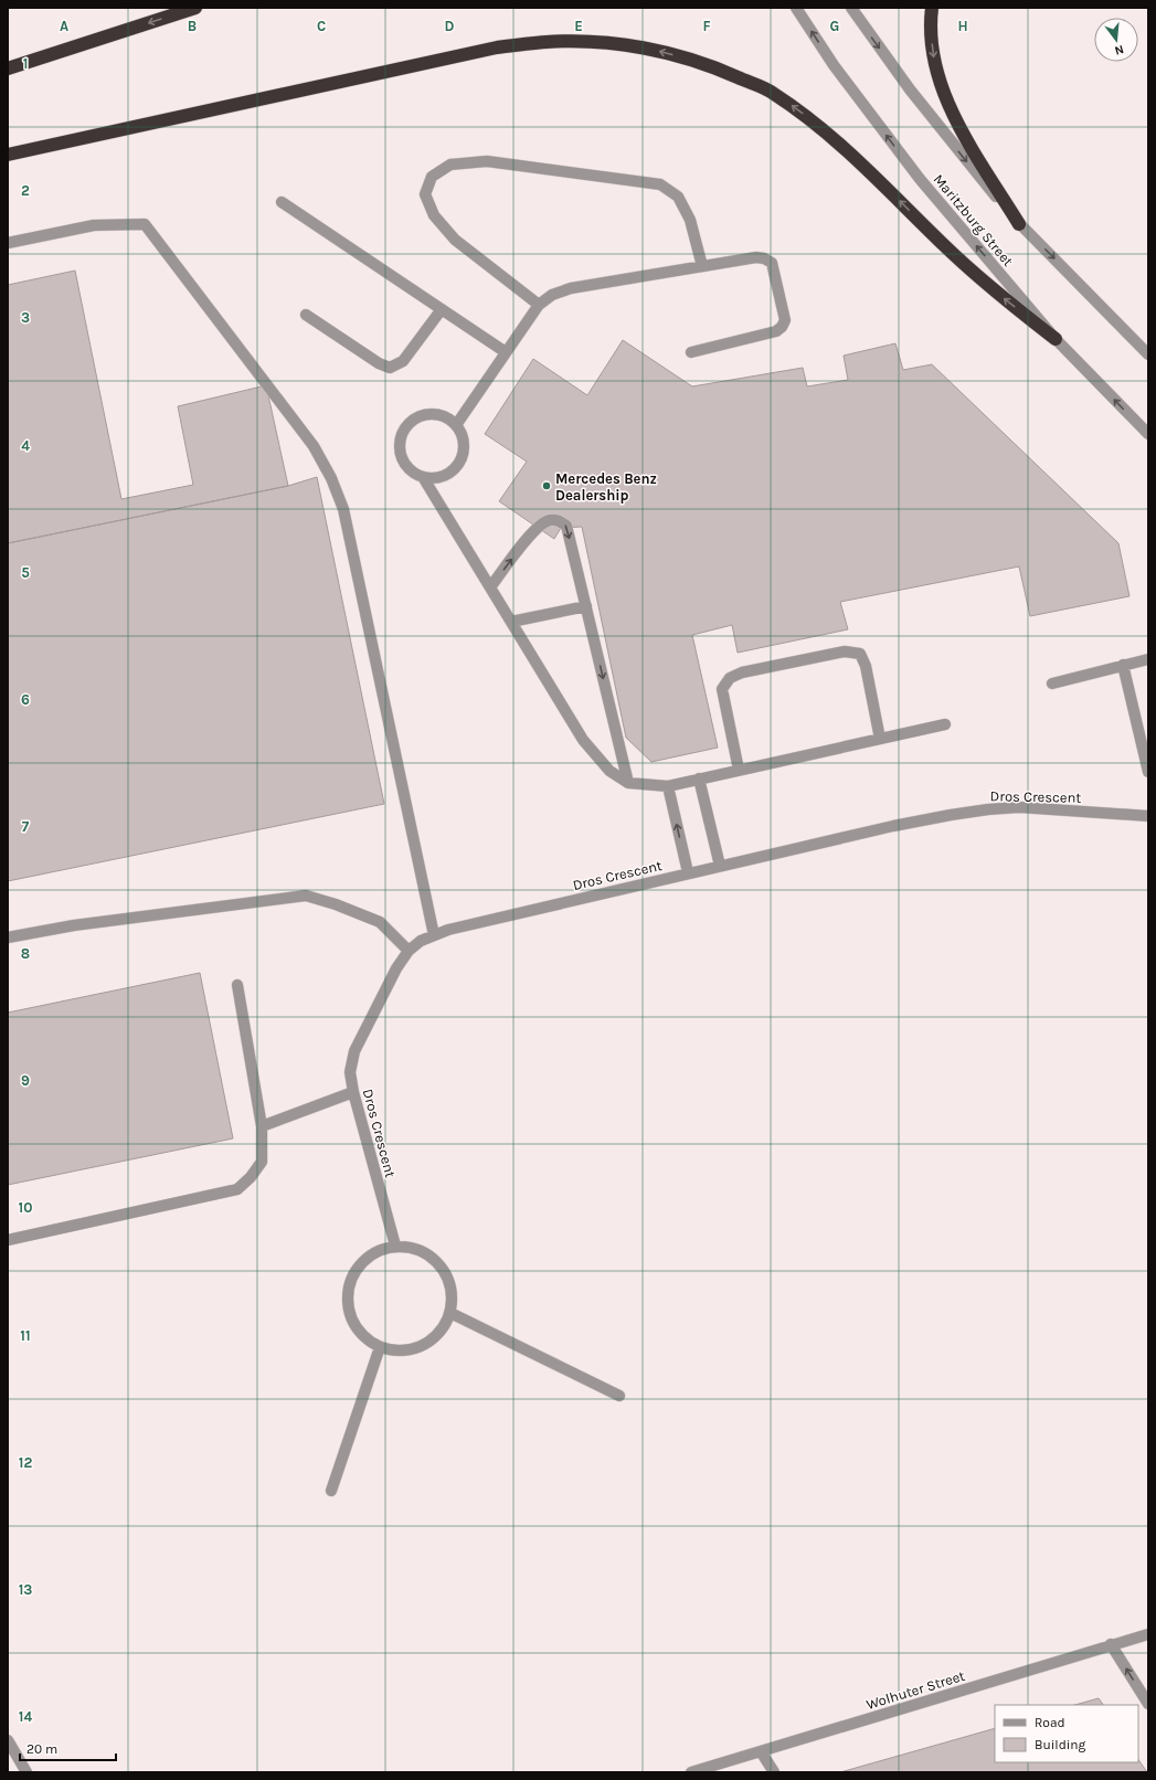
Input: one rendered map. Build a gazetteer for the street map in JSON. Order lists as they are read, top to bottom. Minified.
{"streets":{"street":["Maritzburg Street","Dros Crescent","Wolhuter Street"]},"places":["Mercedes Benz Dealership"],"legend":["Road","Building"],"scale_bar":"20 m","north":"bottom","grid":{"columns":["A","B","C","D","E","F","G","H"],"rows":["1","2","3","4","5","6","7","8","9","10","11","12","13","14"]}}
